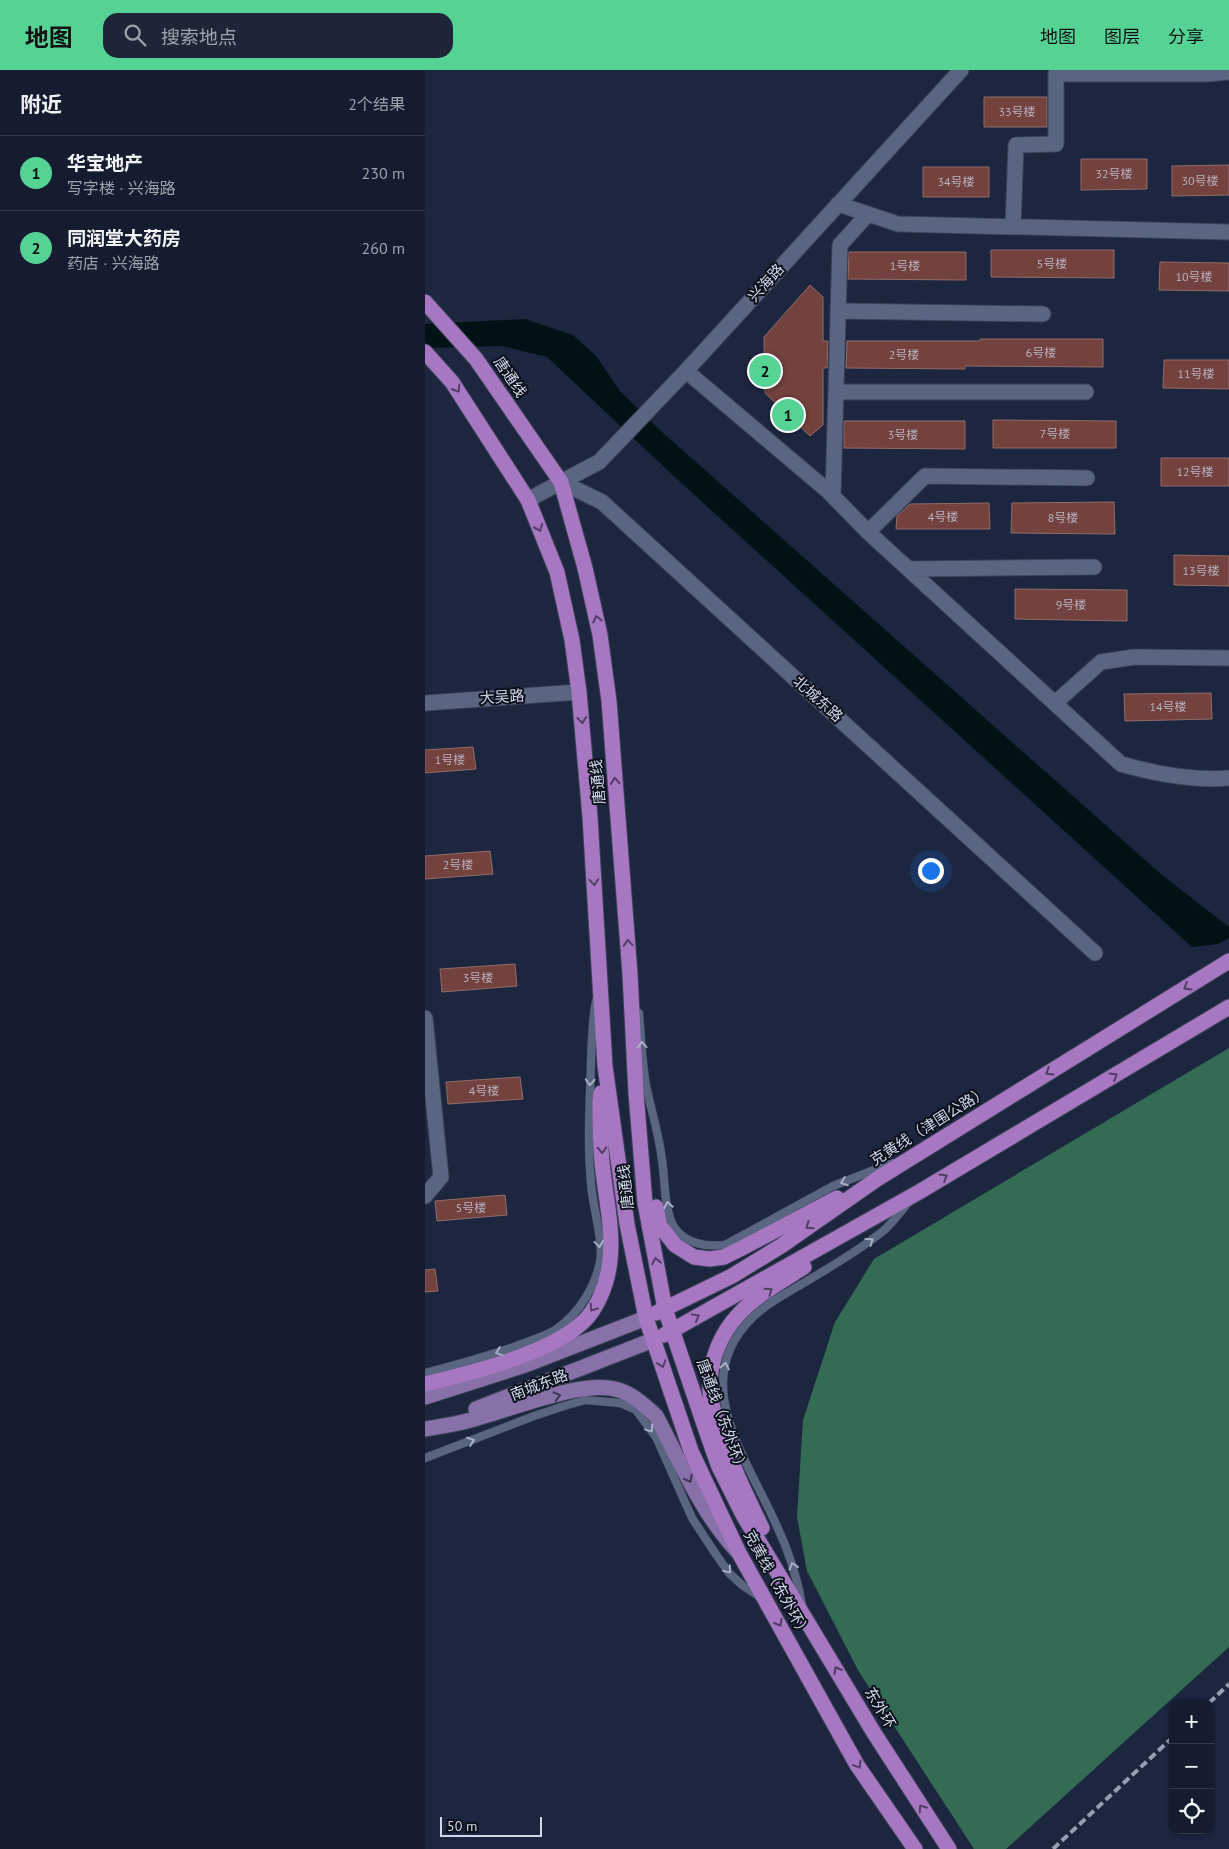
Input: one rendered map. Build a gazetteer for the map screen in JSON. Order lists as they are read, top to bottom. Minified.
{"streets":{"highway":["唐通线","克黄线（津围公路）","唐通线（东外环）","克黄线（东外环）","东外环"],"main road":["南城东路"],"street":["兴海路","大吴路","北城东路"]},"crossings":[["兴海路","唐通线"],["兴海路","北城东路"],["唐通线","大吴路"],["唐通线","北城东路"],["唐通线","克黄线（津围公路）"],["唐通线","南城东路"],["唐通线","唐通线（东外环）"],["唐通线","克黄线（东外环）"],["克黄线（津围公路）","南城东路"],["克黄线（津围公路）","唐通线（东外环）"],["克黄线（津围公路）","克黄线（东外环）"],["南城东路","克黄线（东外环）"],["唐通线（东外环）","东外环"]],"one_way":["克黄线（东外环）","东外环"],"house_numbers":["33号楼","32号楼","30号楼","34号楼","5号楼","1号楼","10号楼","6号楼","2号楼","11号楼","7号楼","3号楼","12号楼","4号楼","8号楼","13号楼","9号楼","14号楼","1号楼","2号楼","3号楼","4号楼","5号楼"],"scale_bar":"50 m","page":{"header":"地图","search":"搜索地点","nav":["地图","图层","分享"],"heading":["附近","2个结果"],"list":[{"mark":"1","name":"华宝地产","note":"写字楼 · 兴海路","value":"230 m"},{"mark":"2","name":"同润堂大药房","note":"药店 · 兴海路","value":"260 m"}],"pins":["2","1"],"map_buttons":["+","−"],"scale":"50 m"}}
